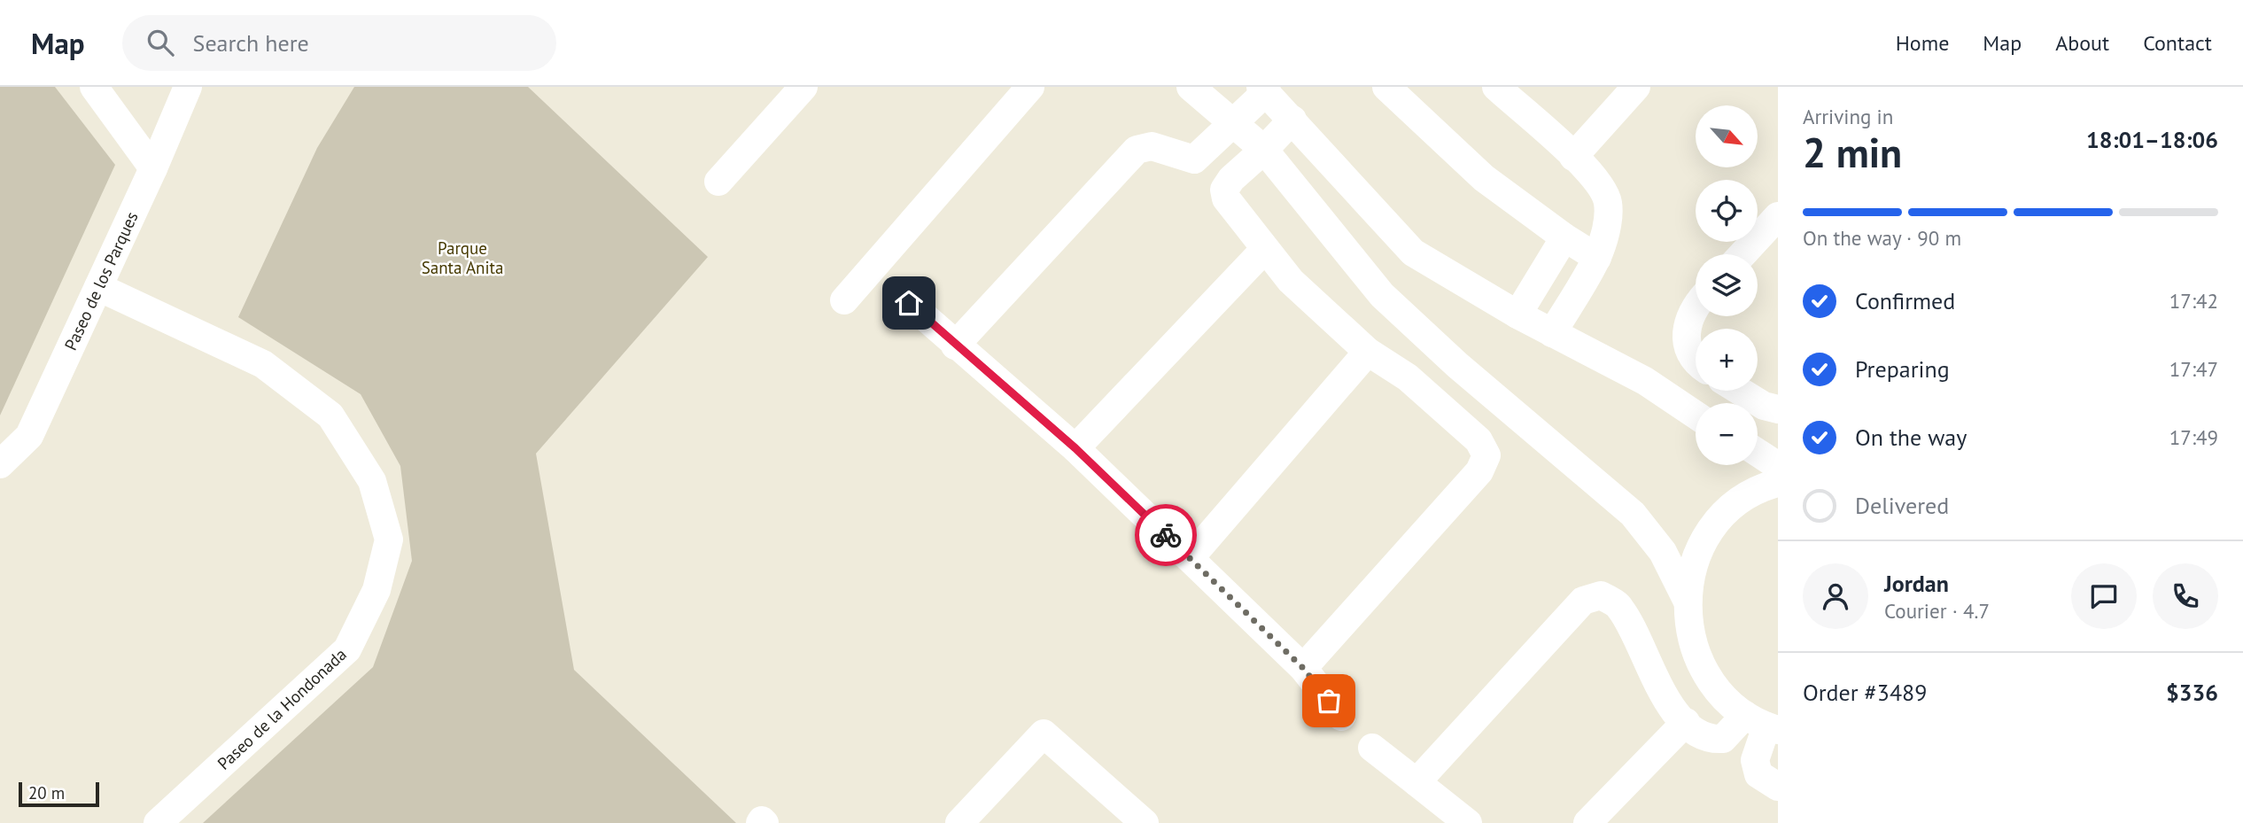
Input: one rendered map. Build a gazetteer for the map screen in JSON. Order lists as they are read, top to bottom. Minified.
{"streets":{"street":["Paseo de los Parques","Paseo de la Hondonada"]},"crossings":[["Paseo de los Parques","Paseo de la Hondonada"]],"parks":["Parque Santa Anita"],"scale_bar":"20 m","north":"bottom right","page":{"header":"Map","search":"Search here","nav":["Home","Map","About","Contact"],"heading":["2 min","Arriving in","18:01–18:06"],"panel":["Jordan","Courier · 4.7","Order #3489","$336"],"map_buttons":["+","−"],"bar":"On the way · 90 m","list":[["Confirmed","17:42"],["Preparing","17:47"],["On the way","17:49"],"Delivered"],"scale":"20 m"}}
